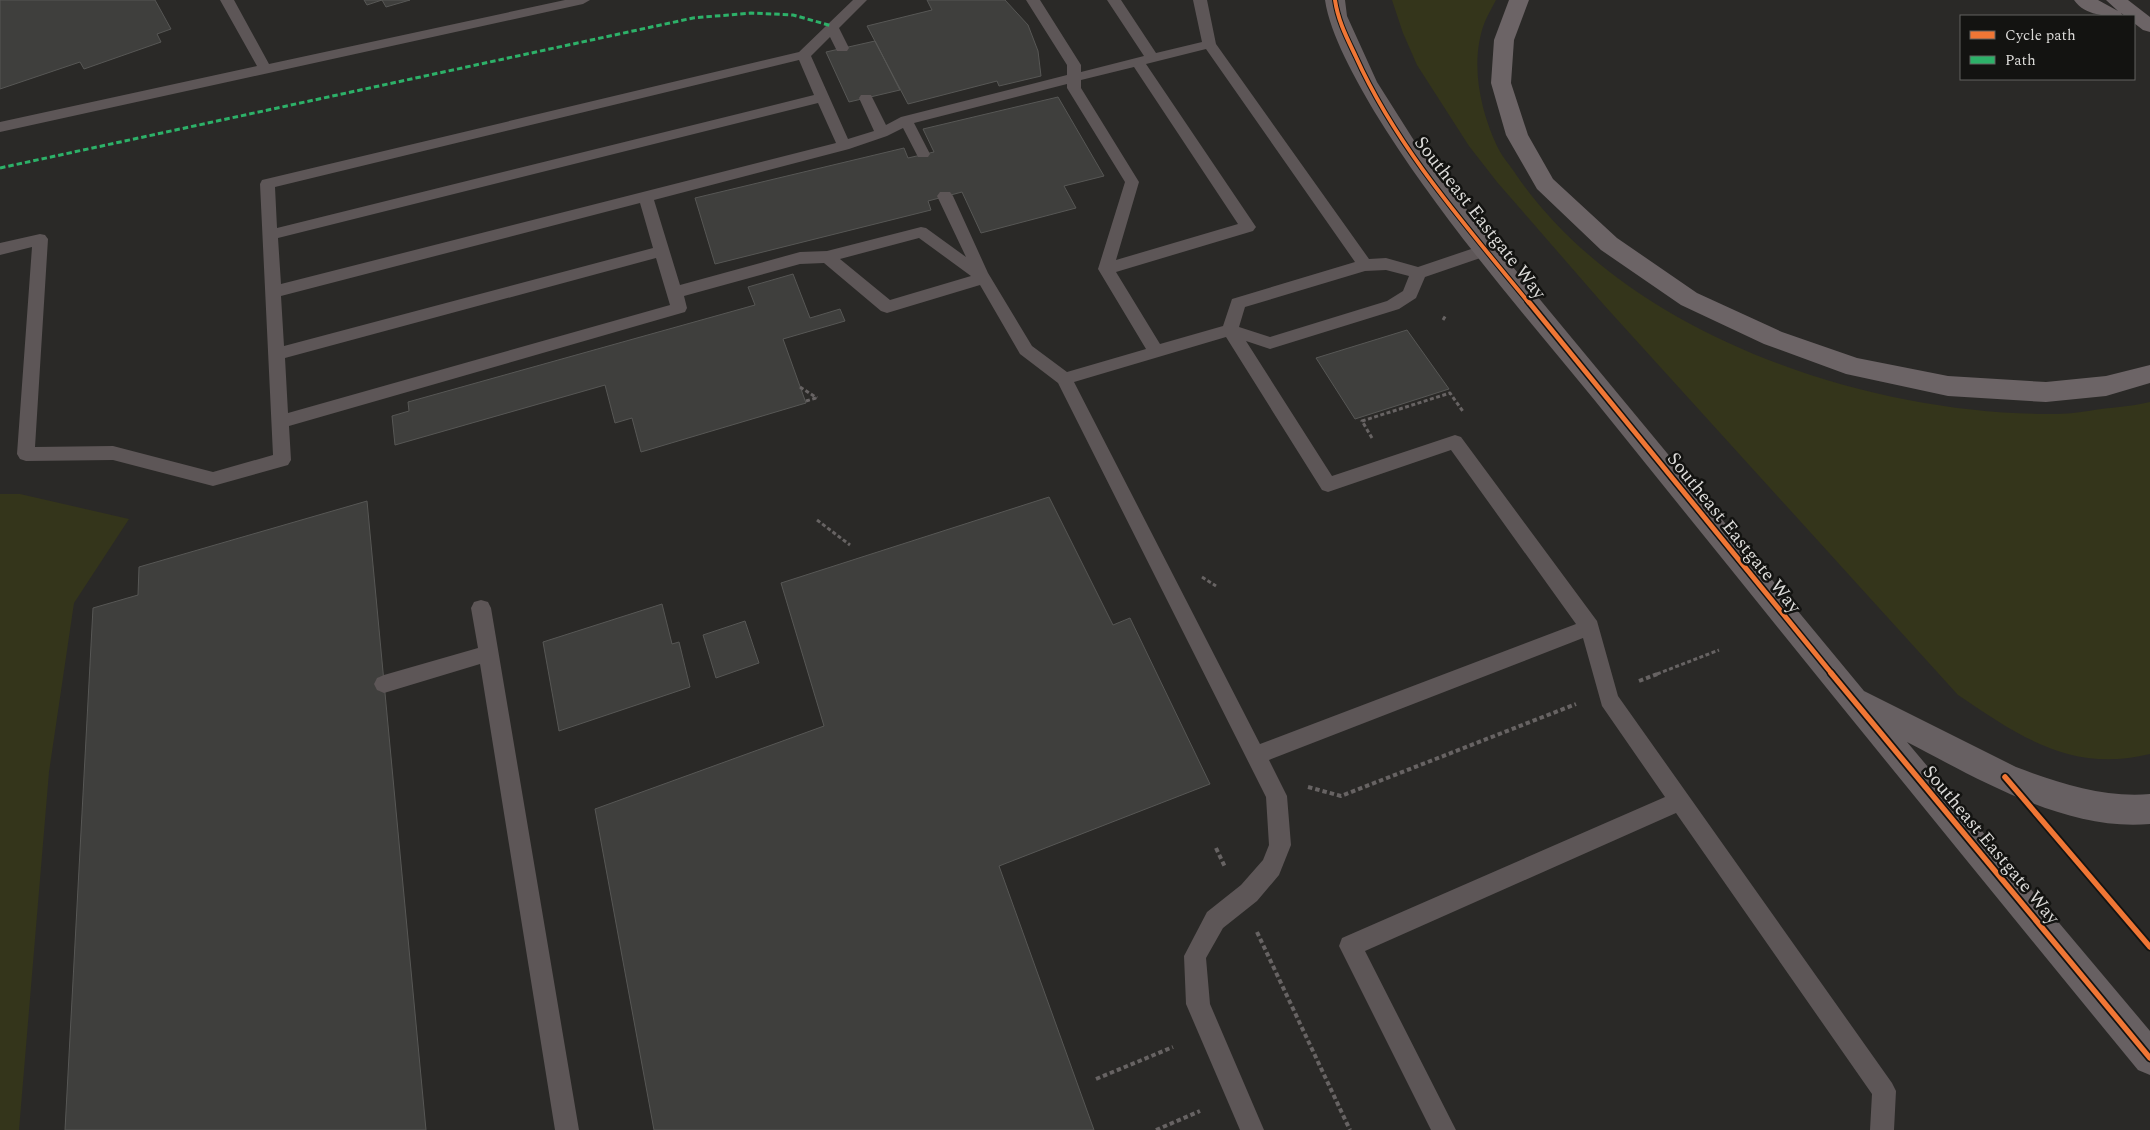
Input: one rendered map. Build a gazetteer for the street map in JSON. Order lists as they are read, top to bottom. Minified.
{"streets":{"main road":["Southeast Eastgate Way"]},"legend":["Cycle path","Path"]}
